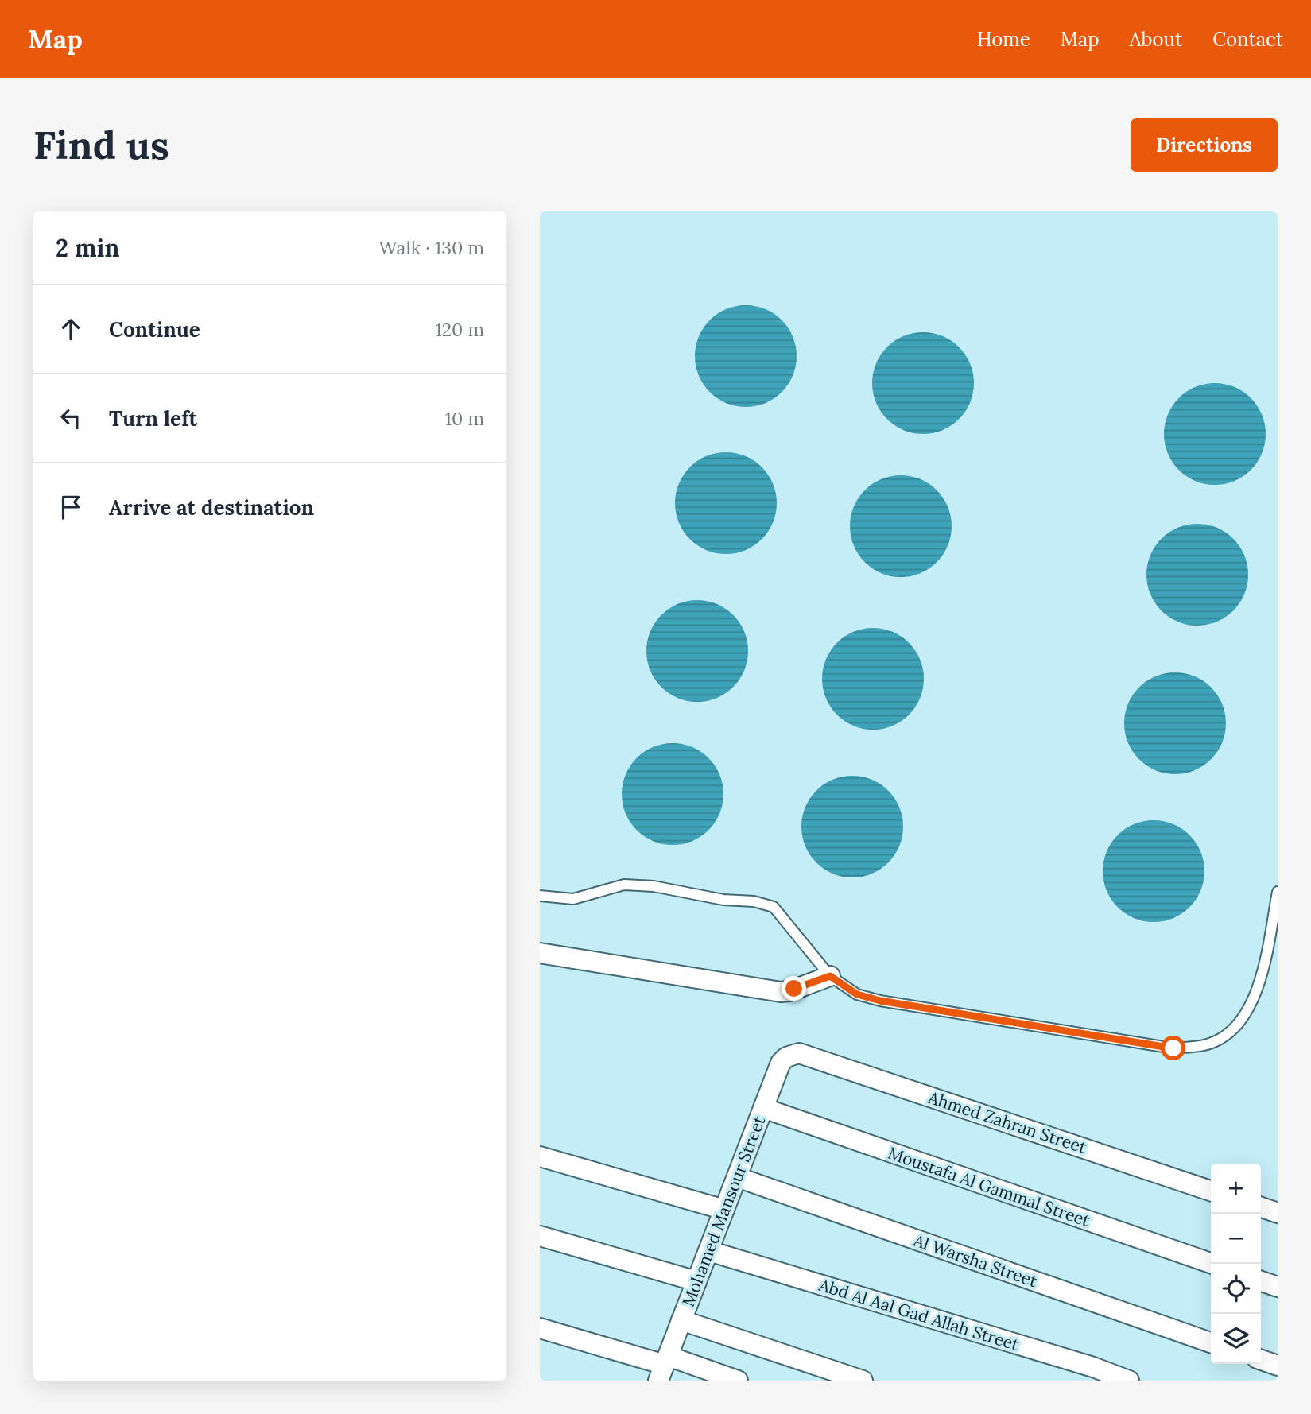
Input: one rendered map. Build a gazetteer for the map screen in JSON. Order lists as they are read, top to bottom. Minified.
{"streets":{"street":["Ahmed Zahran Street","Moustafa Al Gammal Street","Mohamed Mansour Street","Al Warsha Street","Abd Al Aal Gad Allah Street"]},"crossings":[["Ahmed Zahran Street","Mohamed Mansour Street"],["Moustafa Al Gammal Street","Mohamed Mansour Street"],["Mohamed Mansour Street","Al Warsha Street"],["Mohamed Mansour Street","Abd Al Aal Gad Allah Street"]],"page":{"header":"Map","nav":["Home","Map","About","Contact"],"buttons":"Directions","title":"Find us","heading":["2 min","Walk · 130 m"],"list":[["Continue","120 m"],["Turn left","10 m"],"Arrive at destination"],"map_buttons":["+","−"]}}
